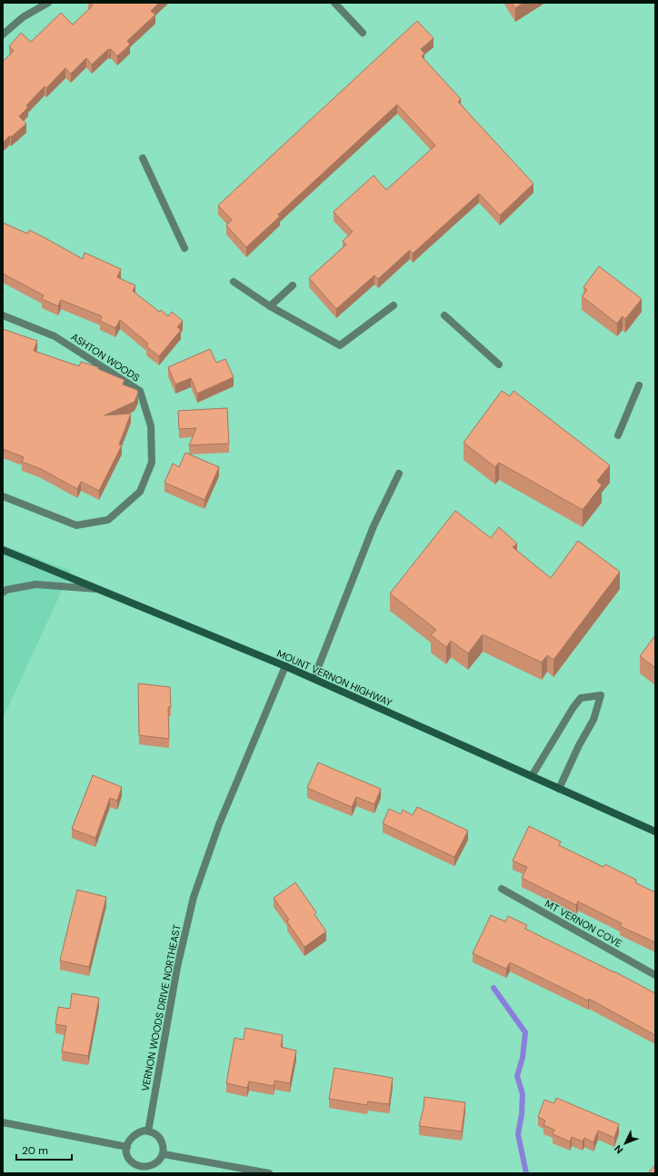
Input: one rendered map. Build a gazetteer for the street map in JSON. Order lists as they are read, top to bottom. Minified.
{"streets":{"main road":["MOUNT VERNON HIGHWAY"],"street":["ASHTON WOODS","MT VERNON COVE","VERNON WOODS DRIVE NORTHEAST"]},"crossings":[["MOUNT VERNON HIGHWAY","VERNON WOODS DRIVE NORTHEAST"]],"scale_bar":"20 m","north":"bottom left"}
